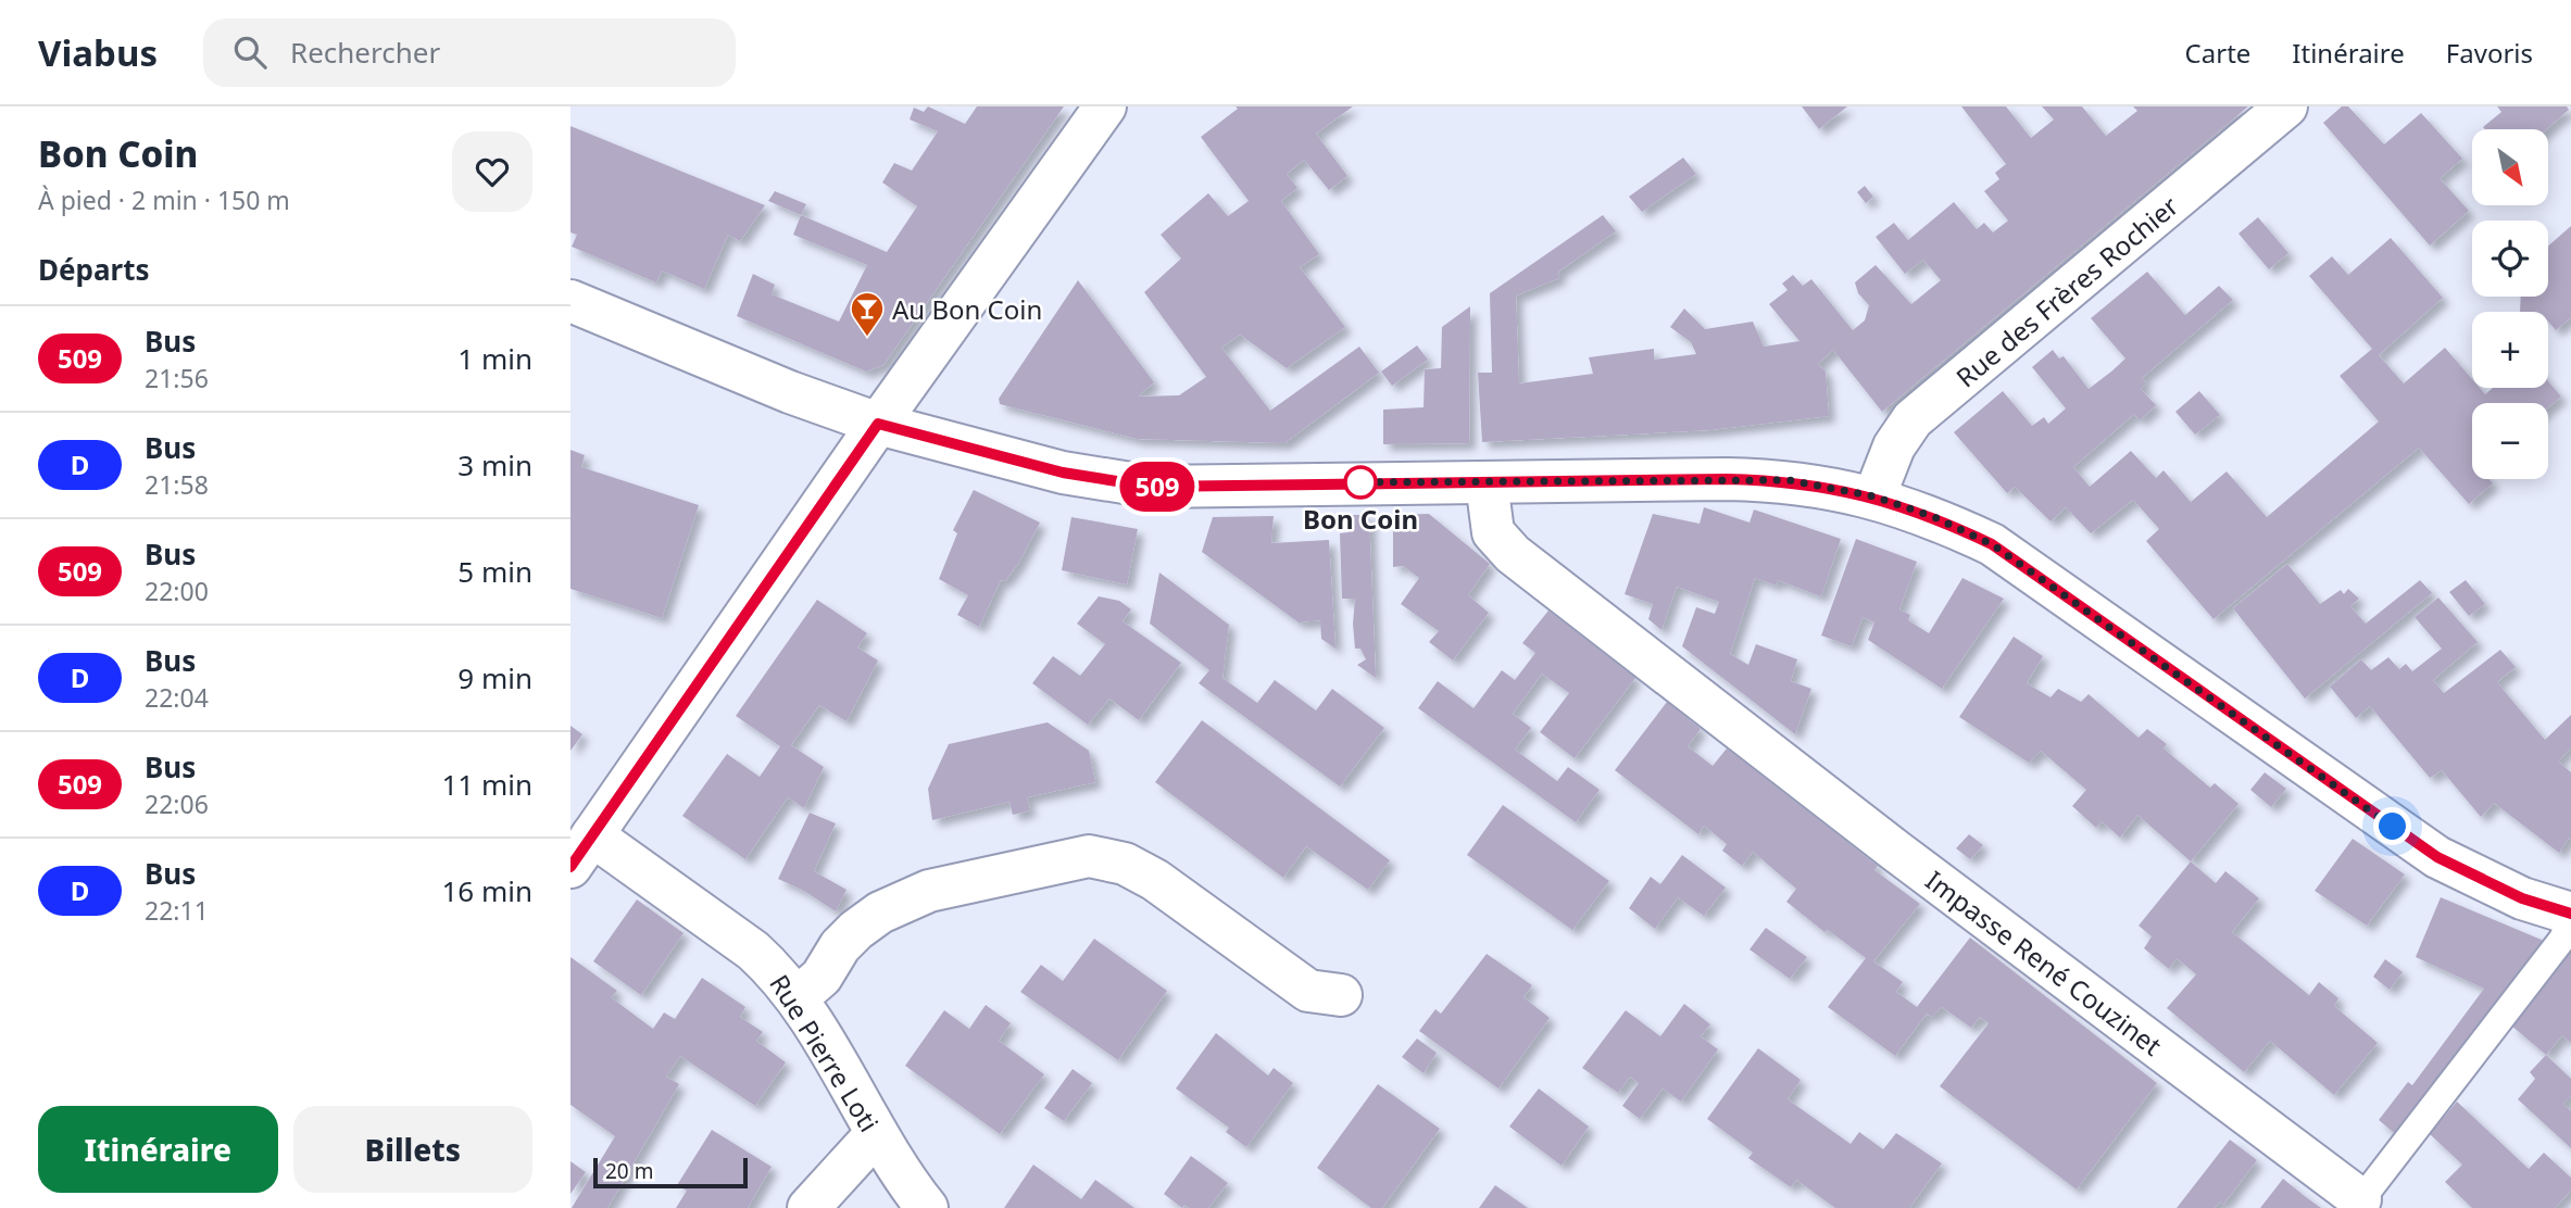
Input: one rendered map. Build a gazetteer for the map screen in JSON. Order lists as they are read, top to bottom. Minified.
{"streets":{"street":["Rue des Frères Rochier","Impasse René Couzinet","Rue Pierre Loti"]},"places":{"bar":["Au Bon Coin"],"other":["Bon Coin"]},"lines":["bus line 509"],"scale_bar":"20 m","north":"bottom right","page":{"header":"Viabus","search":"Rechercher","nav":["Carte","Itinéraire","Favoris"],"heading":[["Bon Coin","À pied · 2 min · 150 m"],"Départs"],"on_map":"509","map_buttons":["+","−"],"list":[{"mark":"509","name":"Bus","note":"21:56","value":"1 min"},{"mark":"D","name":"Bus","note":"21:58","value":"3 min"},{"mark":"509","name":"Bus","note":"22:00","value":"5 min"},{"mark":"D","name":"Bus","note":"22:04","value":"9 min"},{"mark":"509","name":"Bus","note":"22:06","value":"11 min"},{"mark":"D","name":"Bus","note":"22:11","value":"16 min"}],"buttons":["Itinéraire","Billets"],"scale":"20 m"}}
